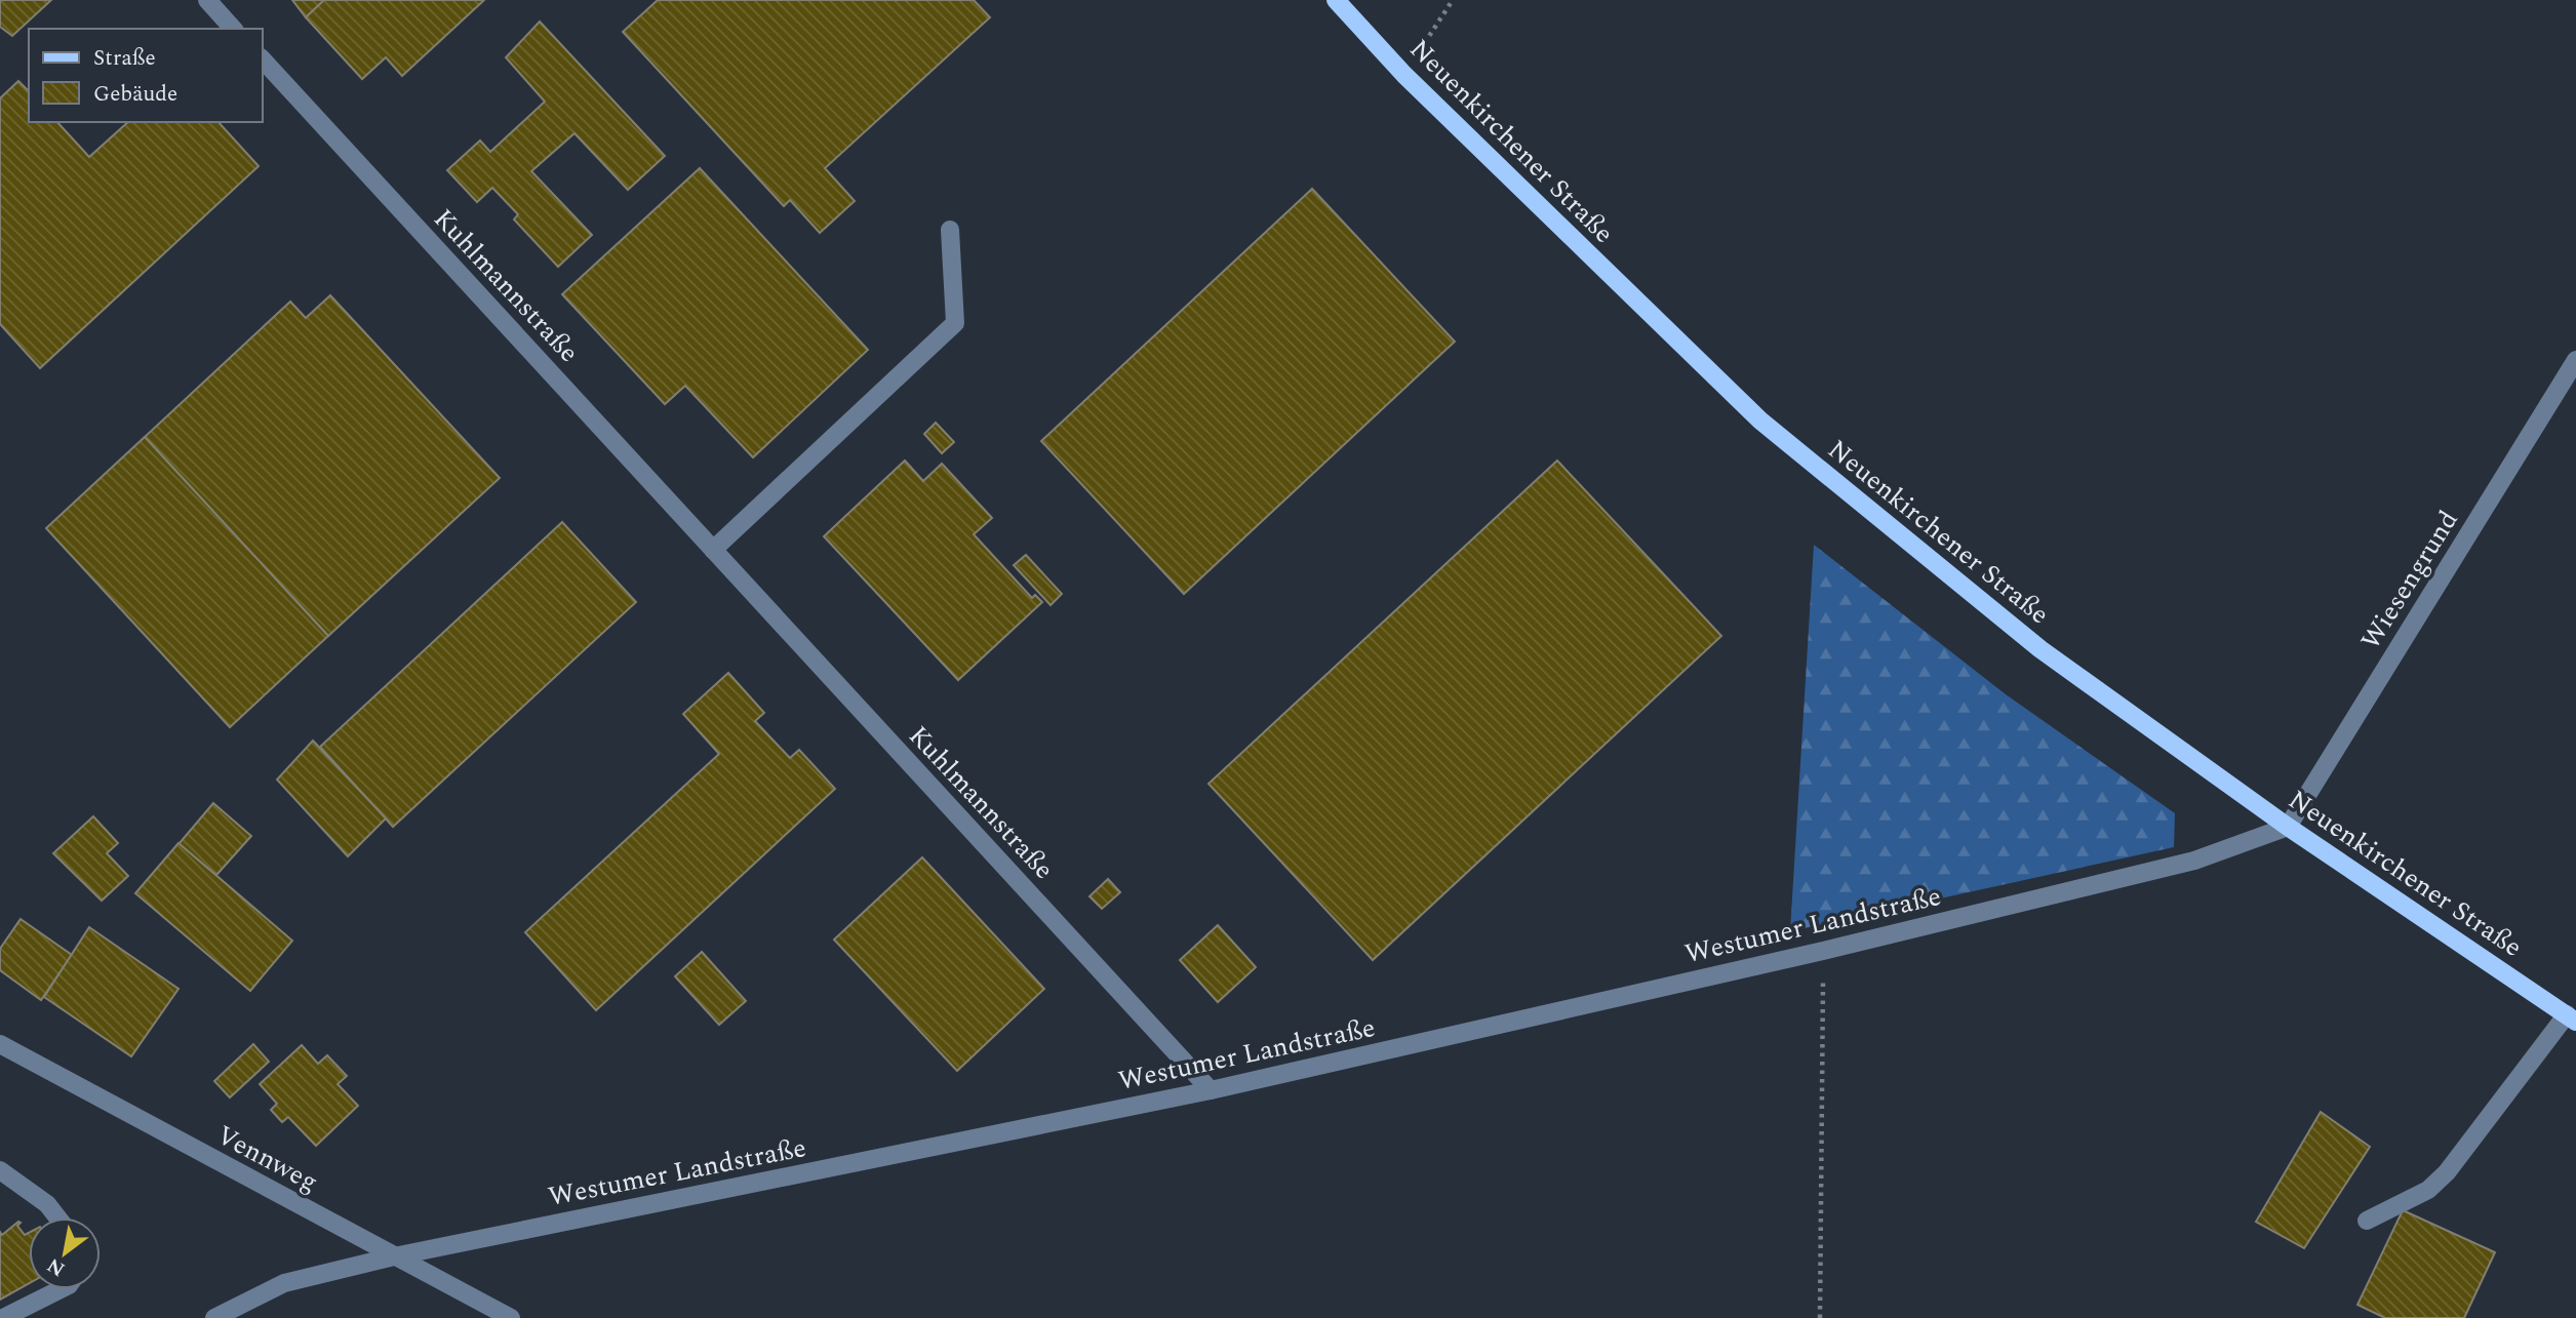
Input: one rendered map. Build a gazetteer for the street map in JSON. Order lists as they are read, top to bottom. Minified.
{"streets":{"main road":["Neuenkirchener Straße"],"street":["Kuhlmannstraße","Wiesengrund","Westumer Landstraße","Vennweg"]},"crossings":[["Neuenkirchener Straße","Wiesengrund"],["Neuenkirchener Straße","Westumer Landstraße"],["Kuhlmannstraße","Westumer Landstraße"],["Wiesengrund","Westumer Landstraße"],["Westumer Landstraße","Vennweg"]],"legend":["Straße","Gebäude"],"north":"bottom left"}
